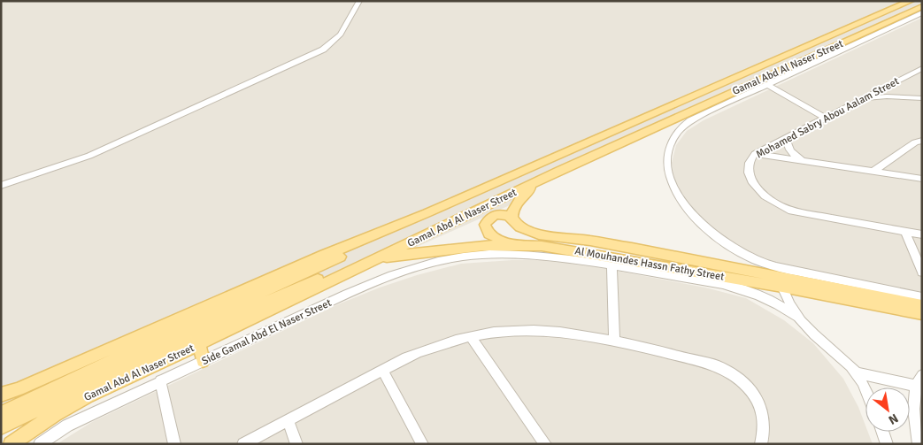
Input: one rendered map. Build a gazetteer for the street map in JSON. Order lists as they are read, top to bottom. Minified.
{"streets":{"main road":["Gamal Abd Al Naser Street","Al Mouhandes Hassn Fathy Street"],"street":["Mohamed Sabry Abou Aalam Street","Side Gamal Abd El Naser Street"]},"crossings":[["Gamal Abd Al Naser Street","Al Mouhandes Hassn Fathy Street"],["Al Mouhandes Hassn Fathy Street","Side Gamal Abd El Naser Street"]],"north":"bottom right"}
